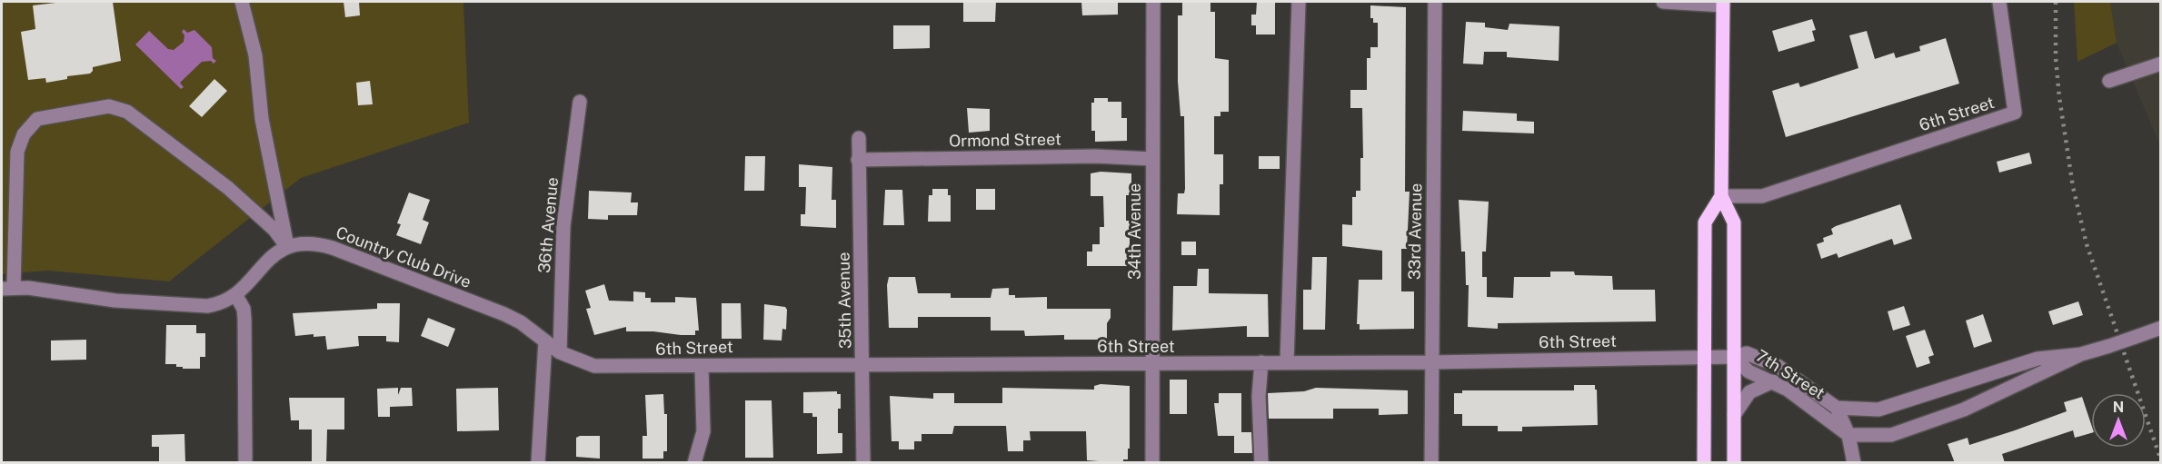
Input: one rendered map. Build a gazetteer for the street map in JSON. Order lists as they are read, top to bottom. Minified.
{"streets":{"street":["6th Street","Ormond Street","36th Avenue","34th Avenue","33rd Avenue","Country Club Drive","35th Avenue","7th Street"]},"crossings":[["6th Street","36th Avenue"],["6th Street","34th Avenue"],["6th Street","33rd Avenue"],["6th Street","Country Club Drive"],["6th Street","35th Avenue"],["6th Street","7th Street"],["Ormond Street","34th Avenue"],["Ormond Street","35th Avenue"]],"north":"top"}
